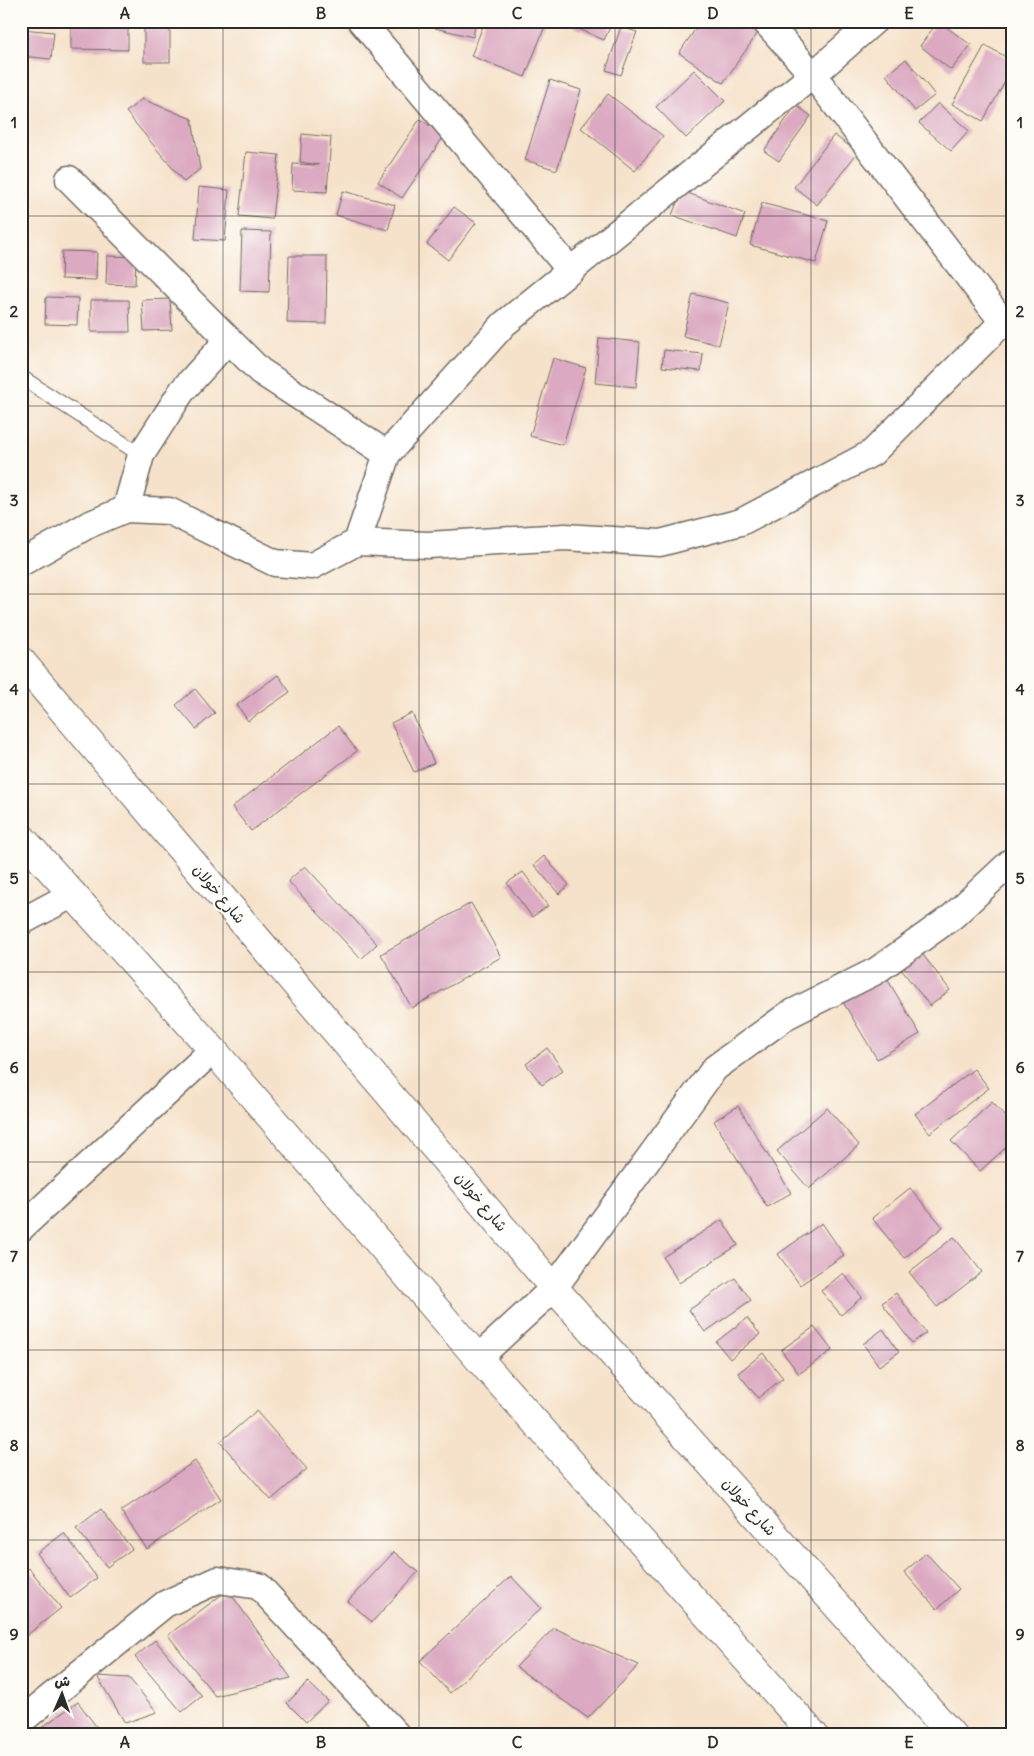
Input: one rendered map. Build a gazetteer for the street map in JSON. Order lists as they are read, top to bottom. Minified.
{"streets":{"main road":["شارع خولان"]},"north":"top","grid":{"columns":["A","B","C","D","E"],"rows":["1","2","3","4","5","6","7","8","9"]}}
